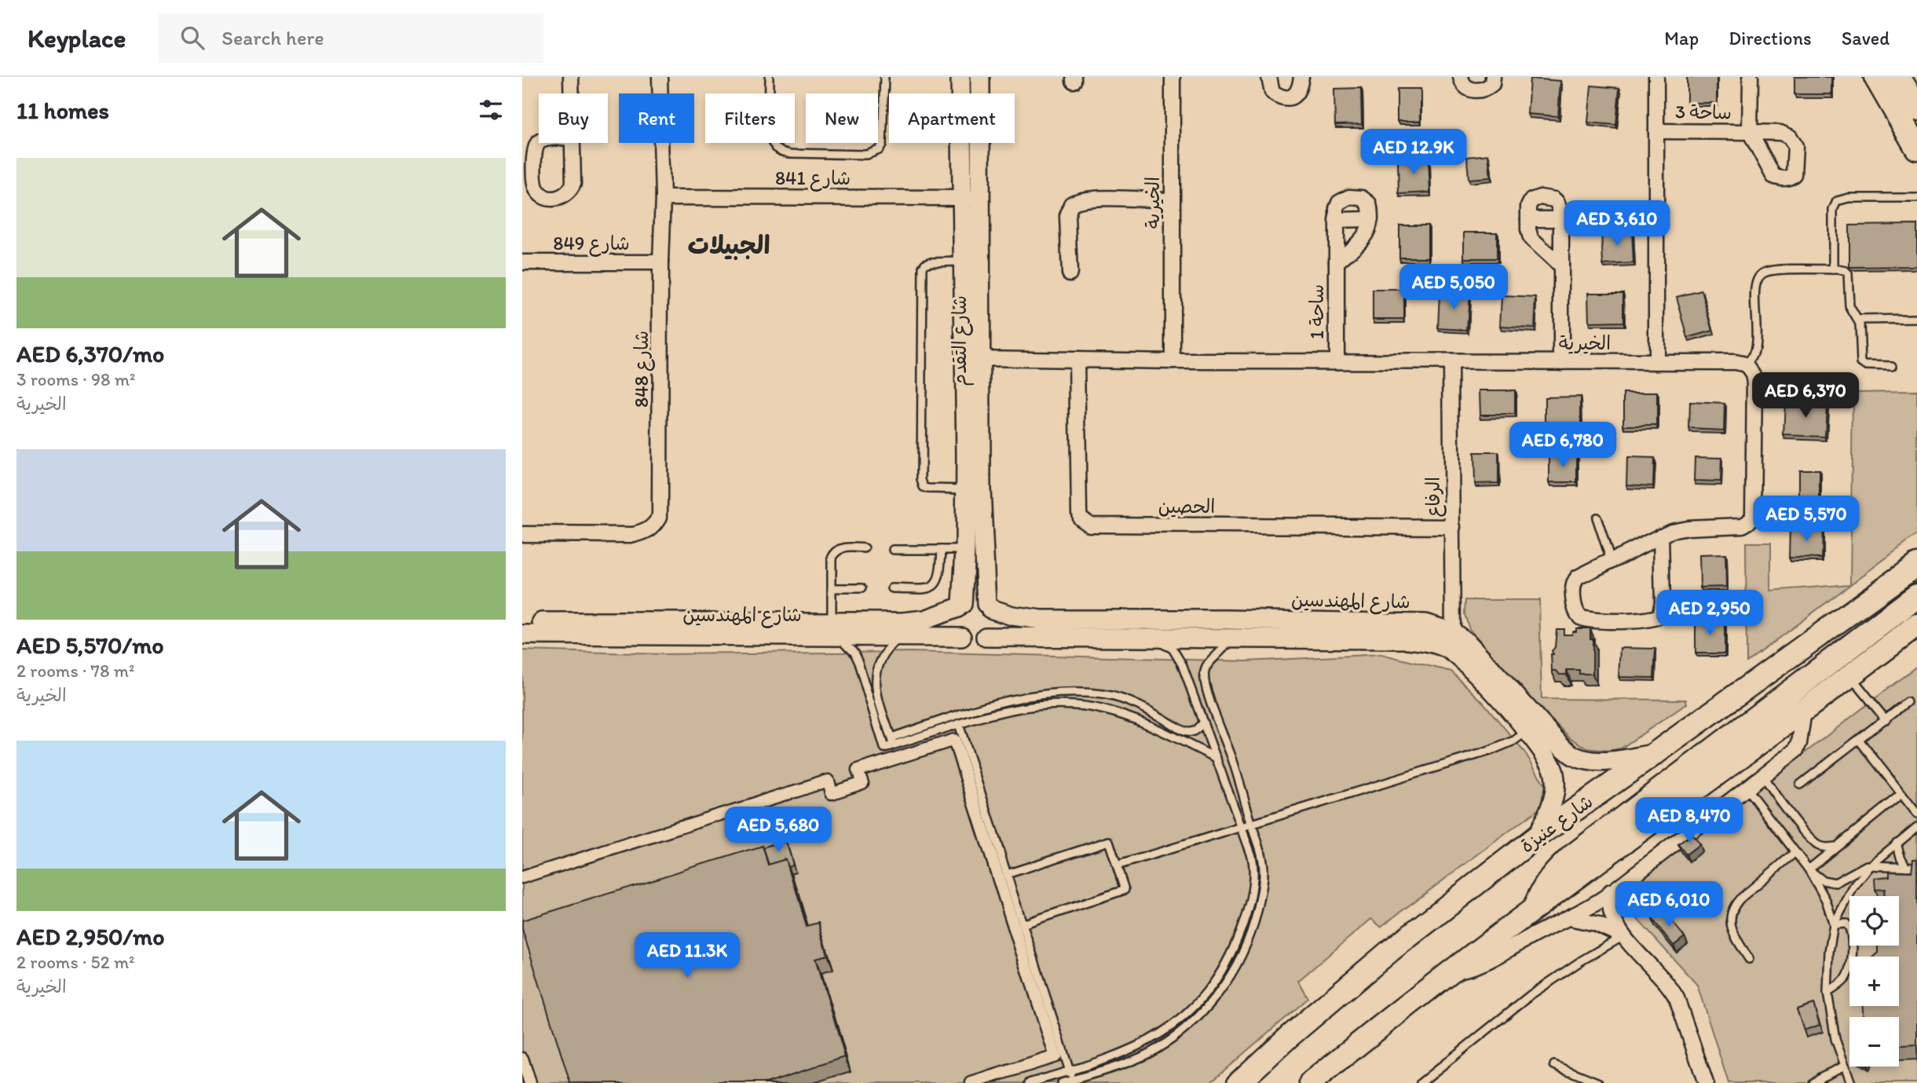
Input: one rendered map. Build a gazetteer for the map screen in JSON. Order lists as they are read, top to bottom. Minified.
{"streets":{"main road":["شارع عنيزة"],"street":["ساحة 3","شارع 841","الخيرية","شارع 849","ساحة 1","شارع التقدم","شارع 848","الرفاع","الحصين","شارع المهندسين"]},"crossings":[["شارع 841","شارع التقدم"],["شارع 841","شارع 848"],["الخيرية","ساحة 1"],["الخيرية","شارع التقدم"],["الخيرية","الرفاع"],["الخيرية","الحصين"],["شارع 849","شارع 848"],["شارع التقدم","شارع المهندسين"],["الرفاع","الحصين"],["الرفاع","شارع المهندسين"],["شارع المهندسين","شارع عنيزة"]],"districts":["الجبيلات"],"page":{"header":"Keyplace","search":"Search here","nav":["Map","Directions","Saved"],"heading":"11 homes","chip":["Buy","Rent","Filters","New","Apartment"],"price":["AED 12.9K","AED 3,610","AED 5,050","AED 6,370","AED 6,780","AED 5,570","AED 2,950","AED 8,470","AED 5,680","AED 6,010","AED 11.3K"],"list":[{"name":"AED 6,370/mo","note":"3 rooms · 98 m² · الخيرية"},{"name":"AED 5,570/mo","note":"2 rooms · 78 m² · الخيرية"},{"name":"AED 2,950/mo","note":"2 rooms · 52 m² · الخيرية"}],"map_buttons":["+","−"]}}
